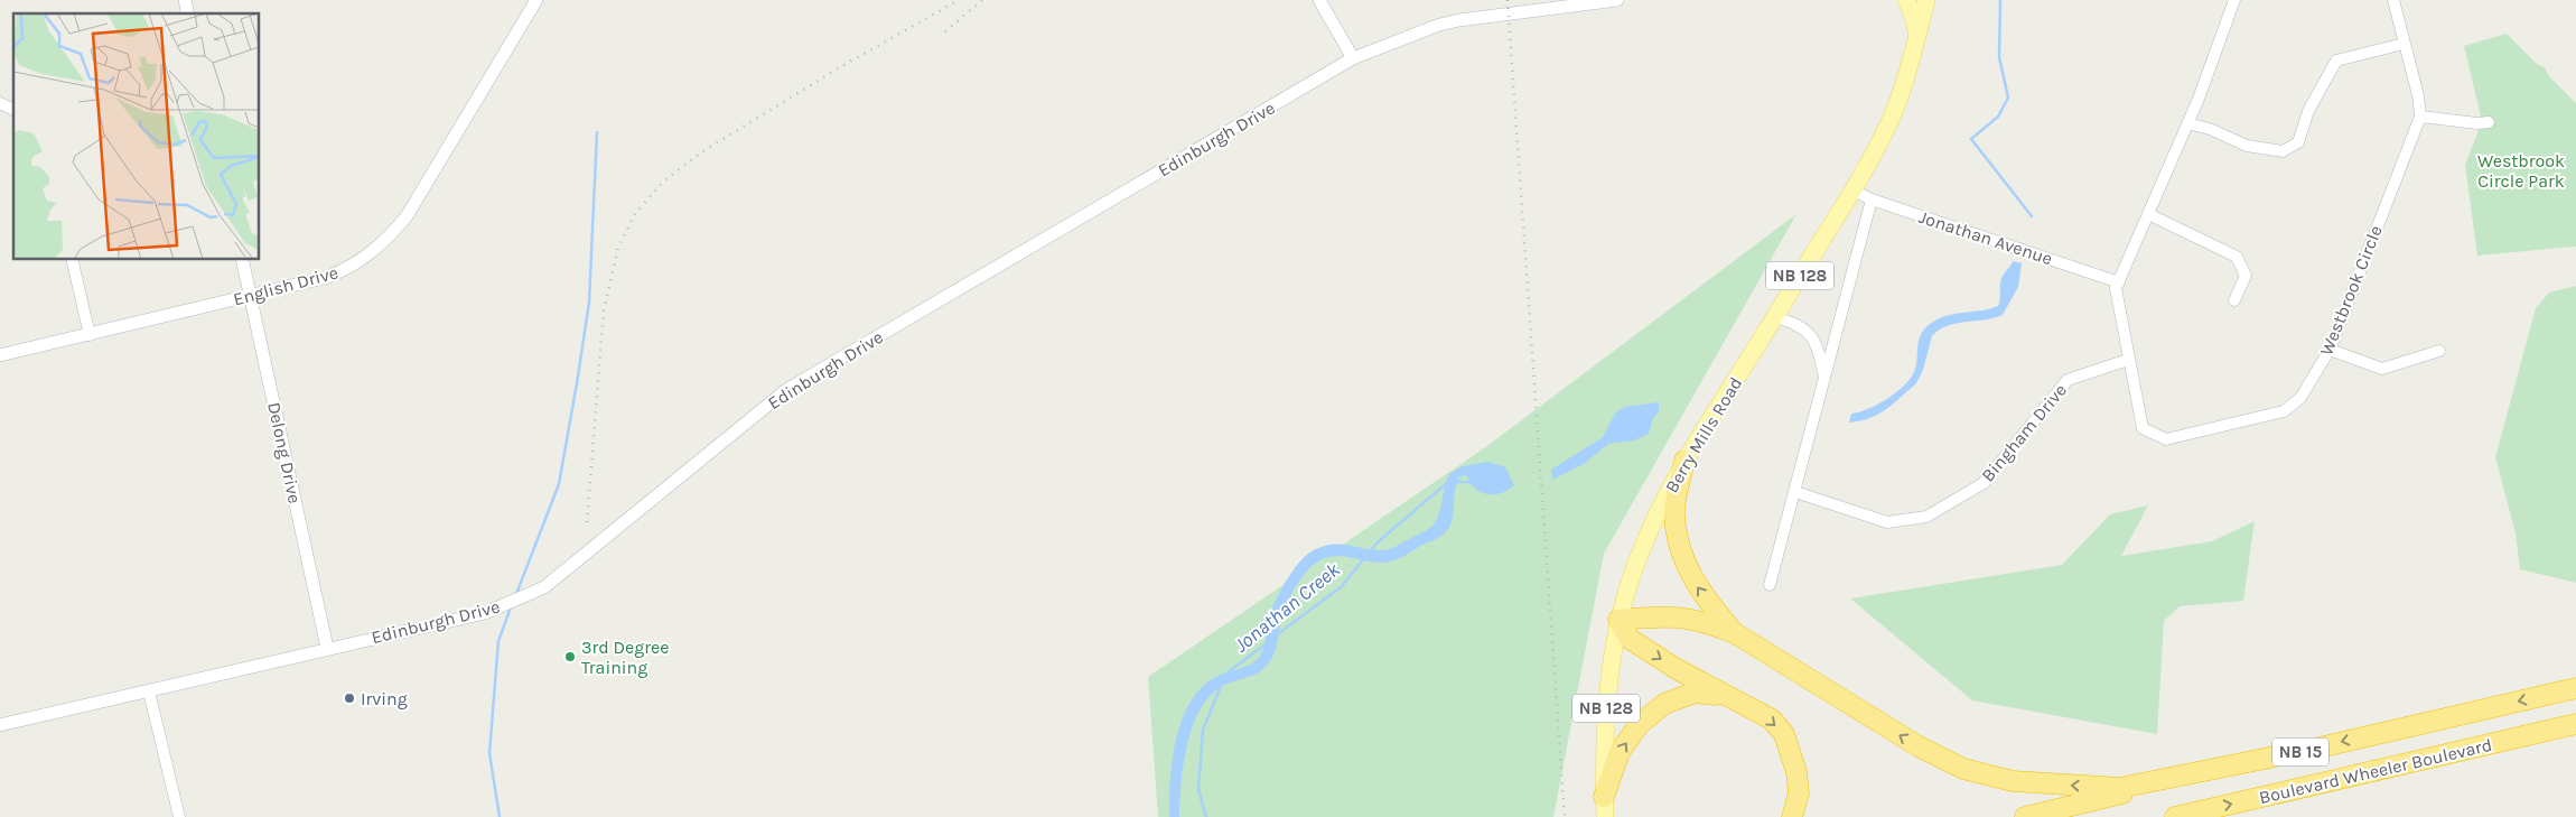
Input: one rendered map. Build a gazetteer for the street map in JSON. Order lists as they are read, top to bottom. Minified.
{"streets":{"highway":["NB 15","Boulevard Wheeler Boulevard"],"main road":["NB 128","Berry Mills Road"],"street":["Edinburgh Drive","Jonathan Avenue","English Drive","Westbrook Circle","Bingham Drive","Delong Drive"]},"crossings":[["Edinburgh Drive","Delong Drive"],["Jonathan Avenue","Westbrook Circle"],["Jonathan Avenue","Berry Mills Road"],["NB 128","Berry Mills Road"],["English Drive","Delong Drive"],["Westbrook Circle","Bingham Drive"]],"water":["Jonathan Creek"],"parks":["Westbrook Circle Park"],"places":["3rd Degree Training","Irving"]}
